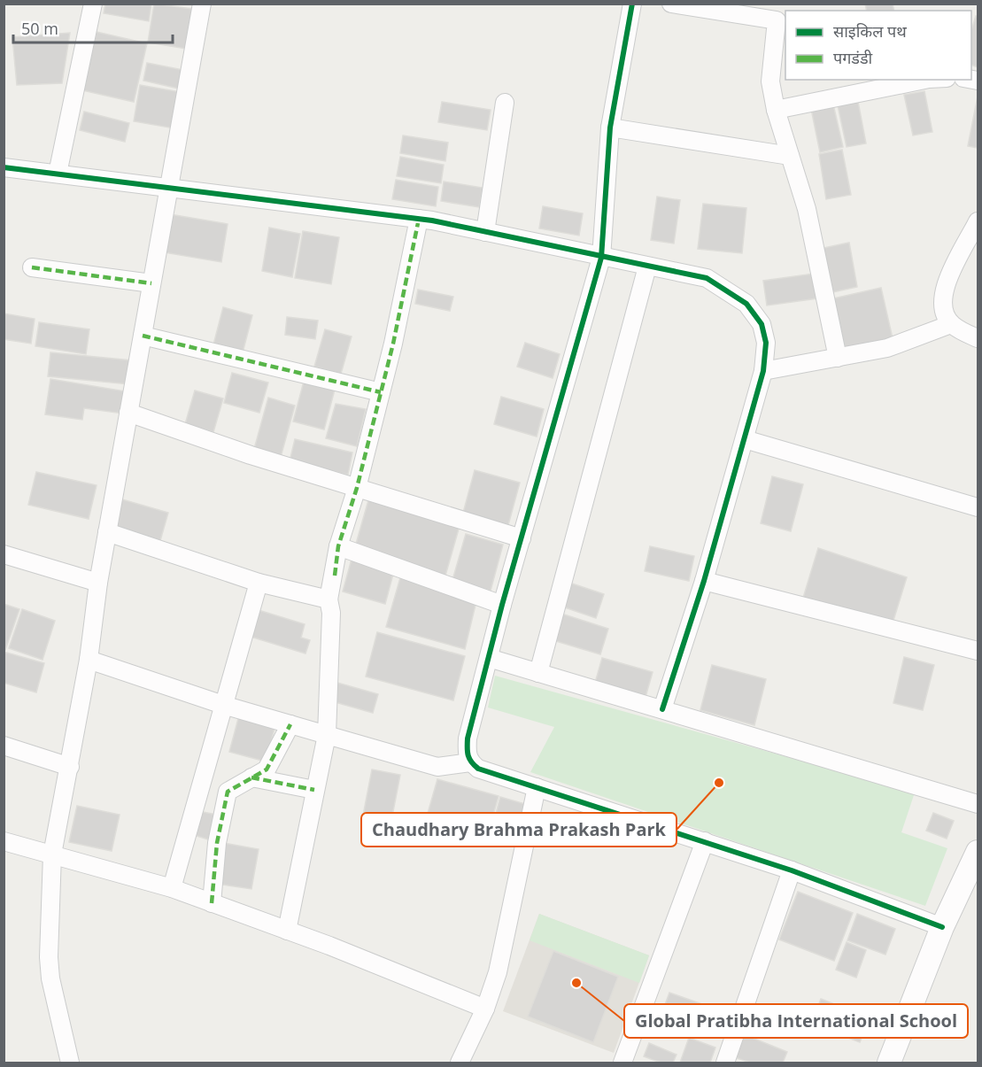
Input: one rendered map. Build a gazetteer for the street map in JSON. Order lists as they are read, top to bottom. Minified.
{"places":["Chaudhary Brahma Prakash Park","Global Pratibha International School"],"legend":["साइकिल पथ","पगडंडी"],"scale_bar":"50 m"}
